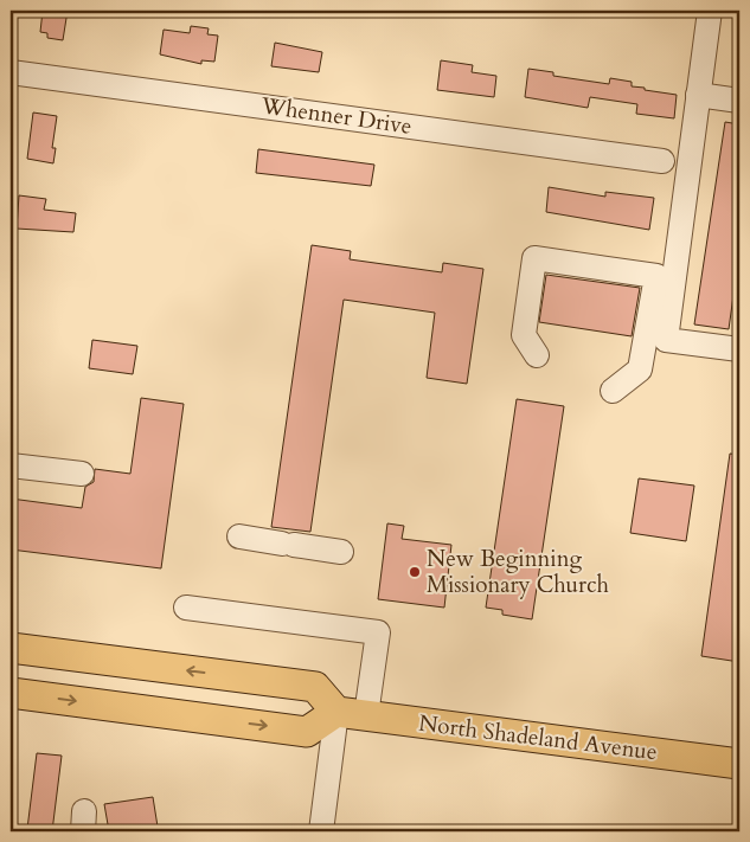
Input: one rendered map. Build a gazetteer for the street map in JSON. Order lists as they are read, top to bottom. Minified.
{"streets":{"main road":["North Shadeland Avenue"],"street":["Whenner Drive"]},"places":["New Beginning Missionary Church"]}
